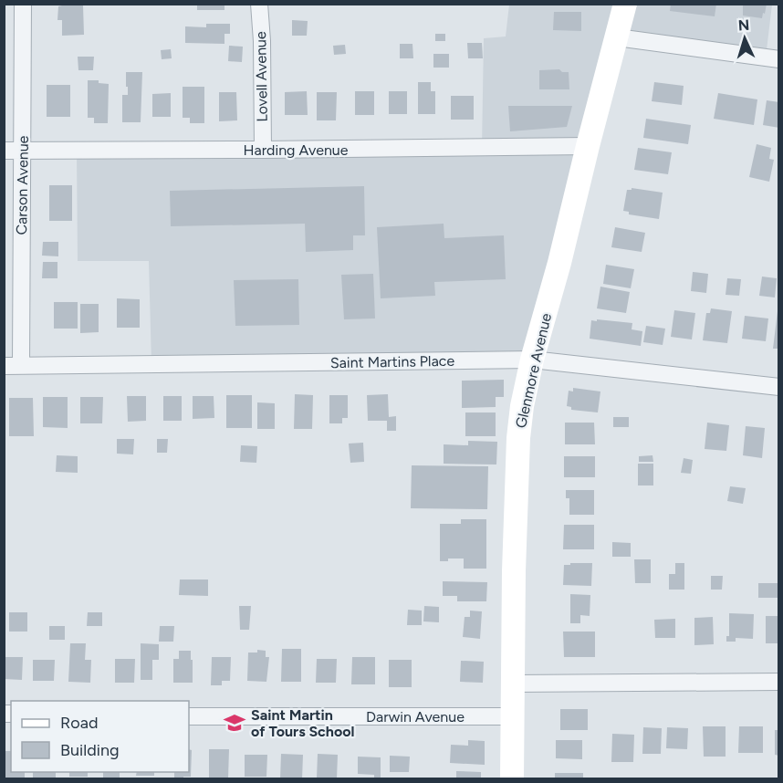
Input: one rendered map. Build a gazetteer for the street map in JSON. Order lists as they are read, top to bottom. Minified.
{"streets":{"street":["Lovell Avenue","Harding Avenue","Carson Avenue","Saint Martins Place","Glenmore Avenue","Darwin Avenue"]},"crossings":[["Lovell Avenue","Harding Avenue"],["Harding Avenue","Carson Avenue"],["Harding Avenue","Glenmore Avenue"],["Carson Avenue","Saint Martins Place"],["Saint Martins Place","Glenmore Avenue"],["Glenmore Avenue","Darwin Avenue"]],"places":{"school or university":["Saint Martin of Tours School"]},"legend":["Road","Building"],"north":"top"}
